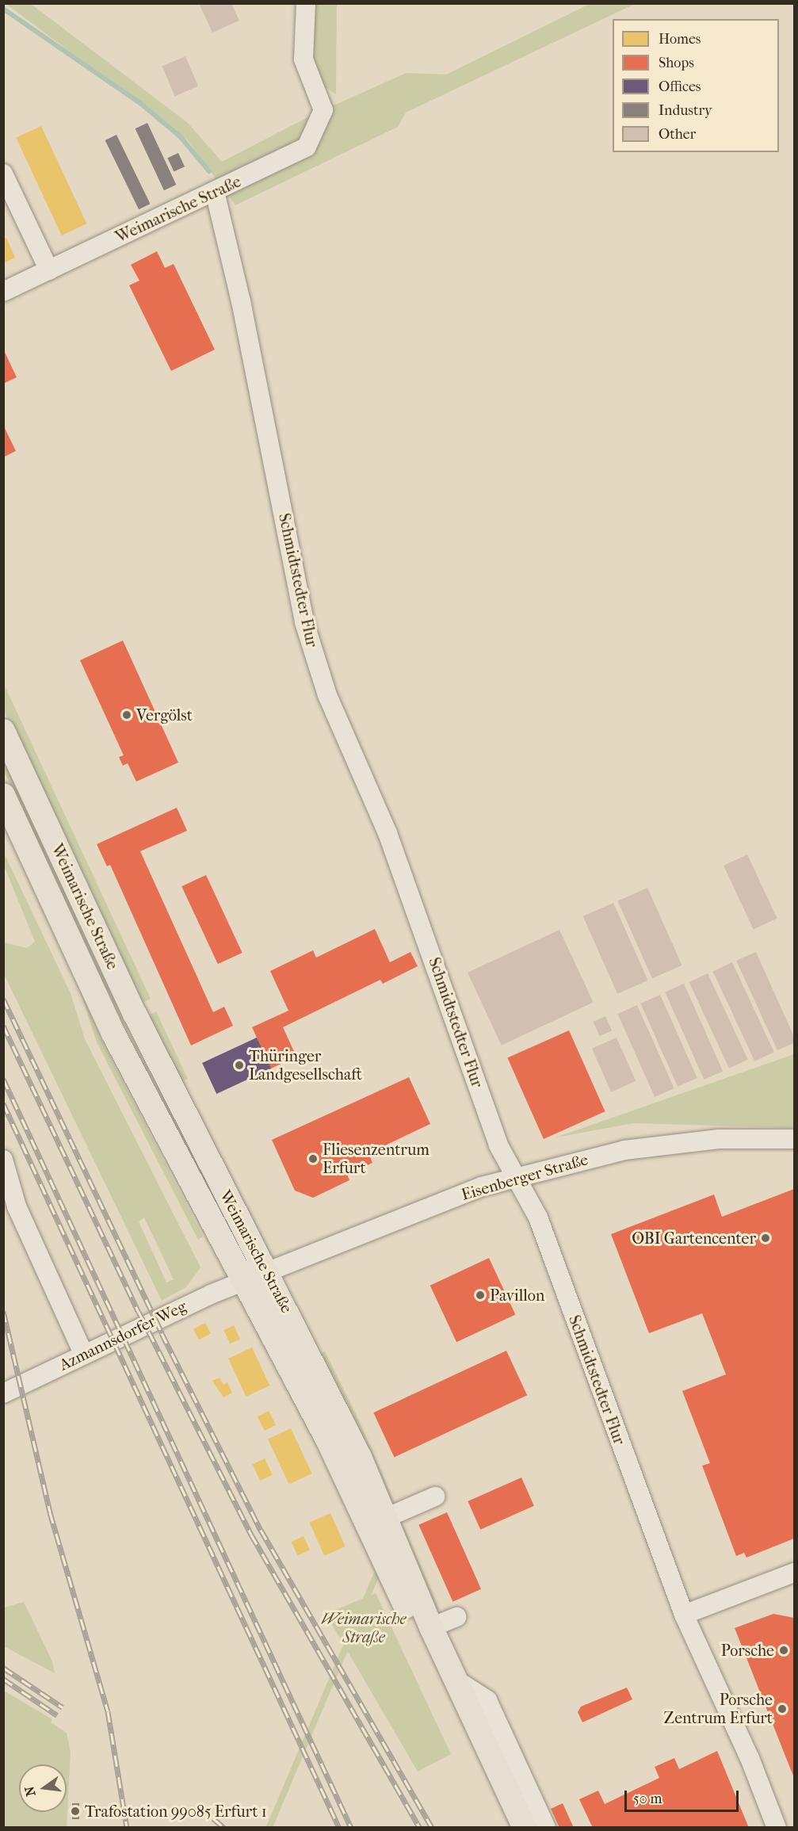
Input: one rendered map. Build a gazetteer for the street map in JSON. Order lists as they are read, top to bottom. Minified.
{"streets":{"main road":["Weimarische Straße"],"street":["Schmidtstedter Flur","Eisenberger Straße","Azmannsdorfer Weg"]},"crossings":[["Weimarische Straße","Schmidtstedter Flur"],["Weimarische Straße","Eisenberger Straße"],["Weimarische Straße","Azmannsdorfer Weg"],["Schmidtstedter Flur","Eisenberger Straße"],["Eisenberger Straße","Azmannsdorfer Weg"]],"parks":["Weimarische Straße"],"places":["Vergölst","Thüringer Landgesellschaft","Fliesenzentrum Erfurt","OBI Gartencenter","Pavillon","Porsche","Porsche Zentrum Erfurt","Trafostation 99085 Erfurt 1"],"legend":["Homes","Shops","Offices","Industry","Other"],"scale_bar":"50 m","north":"left"}
